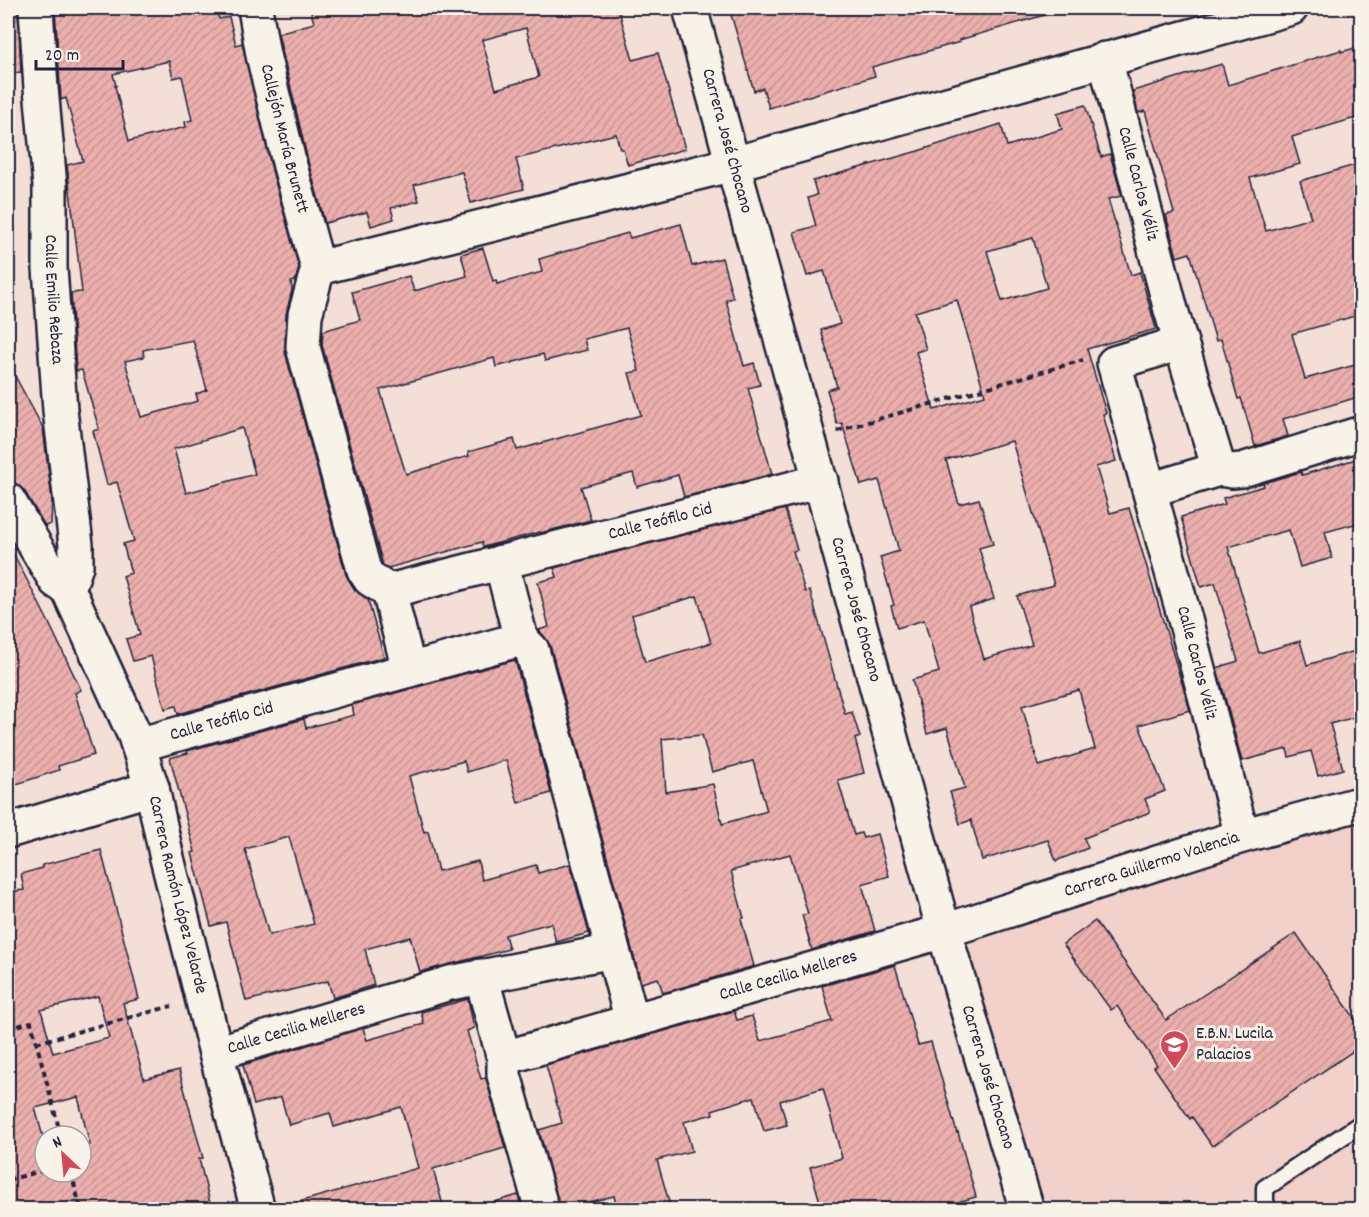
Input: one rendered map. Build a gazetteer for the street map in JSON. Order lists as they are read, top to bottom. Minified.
{"streets":{"street":["Callejón María Brunett","Carrera José Chocano","Calle Carlos Véliz","Calle Emilio Rebaza","Calle Teófilo Cid","Carrera Guillermo Valencia","Carrera Ramón López Velarde","Calle Cecilia Melleres"]},"crossings":[["Carrera José Chocano","Calle Teófilo Cid"],["Carrera José Chocano","Carrera Guillermo Valencia"],["Carrera José Chocano","Calle Cecilia Melleres"],["Calle Carlos Véliz","Carrera Guillermo Valencia"],["Calle Emilio Rebaza","Carrera Ramón López Velarde"],["Calle Teófilo Cid","Carrera Ramón López Velarde"],["Carrera Guillermo Valencia","Calle Cecilia Melleres"],["Carrera Ramón López Velarde","Calle Cecilia Melleres"]],"places":{"school or university":["E.B.N. Lucila Palacios"]},"scale_bar":"20 m","north":"top left"}
